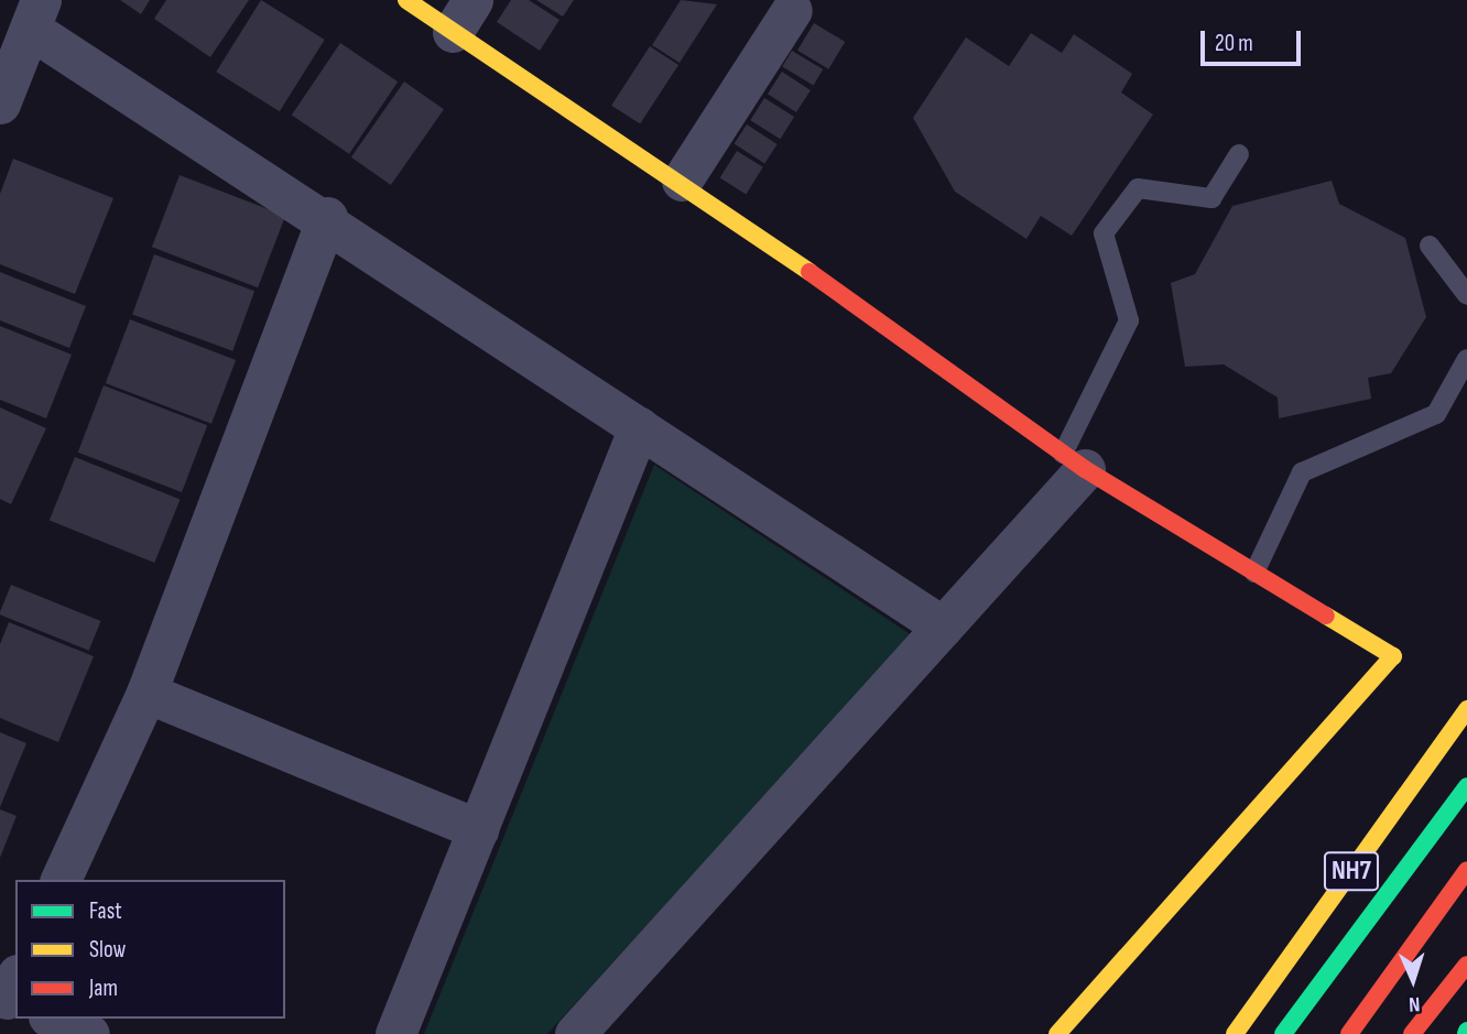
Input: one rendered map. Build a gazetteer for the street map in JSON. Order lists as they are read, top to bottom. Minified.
{"streets":{"main road":["NH7"]},"legend":["Fast","Slow","Jam"],"scale_bar":"20 m","north":"bottom"}
